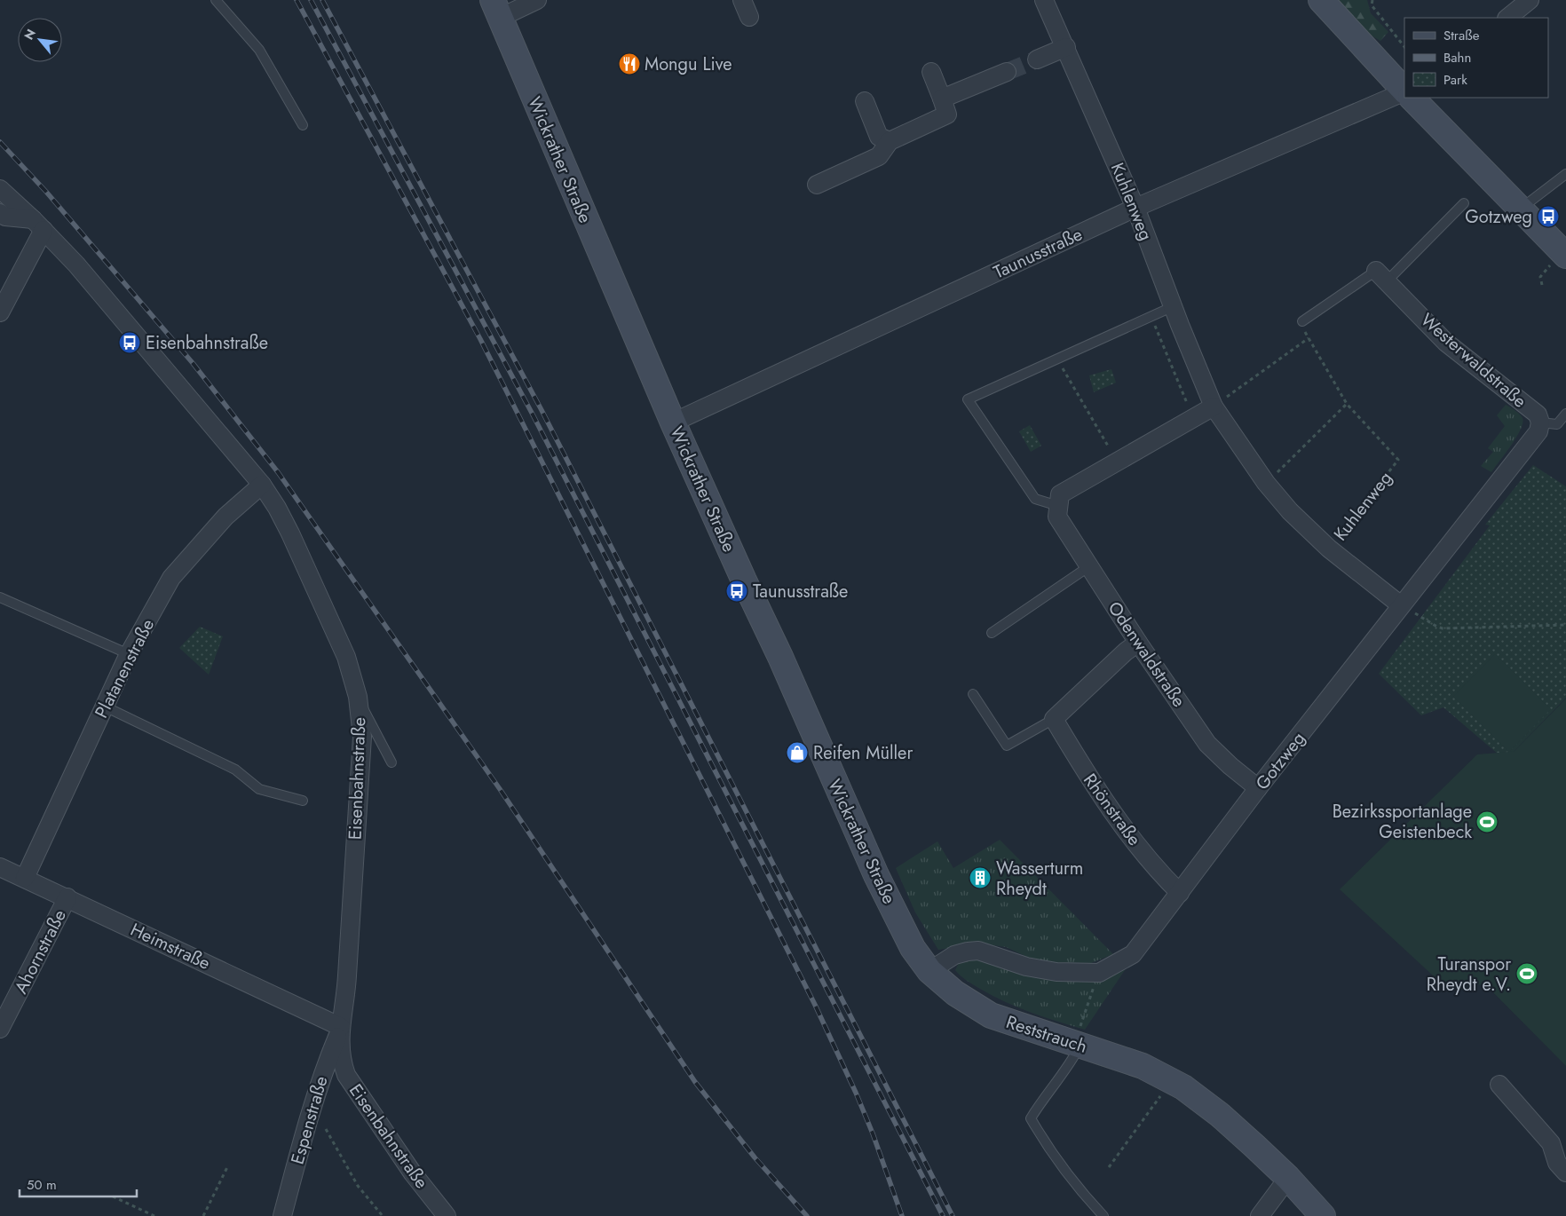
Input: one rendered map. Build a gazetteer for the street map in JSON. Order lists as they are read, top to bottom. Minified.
{"streets":{"main road":["Wickrather Straße","Reststrauch"],"street":["Kuhlenweg","Taunusstraße","Westerwaldstraße","Odenwaldstraße","Platanenstraße","Gotzweg","Eisenbahnstraße","Rhönstraße","Heimstraße","Ahornstraße","Espenstraße"]},"crossings":[["Wickrather Straße","Taunusstraße"],["Wickrather Straße","Reststrauch"],["Kuhlenweg","Taunusstraße"],["Kuhlenweg","Gotzweg"],["Westerwaldstraße","Gotzweg"],["Odenwaldstraße","Gotzweg"],["Platanenstraße","Eisenbahnstraße"],["Platanenstraße","Heimstraße"],["Gotzweg","Rhönstraße"],["Eisenbahnstraße","Heimstraße"],["Eisenbahnstraße","Espenstraße"],["Heimstraße","Ahornstraße"],["Heimstraße","Espenstraße"]],"places":{"restaurant":["Mongu Live"],"bus stop":["Gotzweg","Eisenbahnstraße","Taunusstraße"],"shop":["Reifen Müller"],"sports":["Bezirkssportanlage Geistenbeck","Turanspor Rheydt e.V."],"building":["Wasserturm Rheydt"]},"legend":["Straße","Bahn","Park"],"scale_bar":"50 m","north":"top left"}
